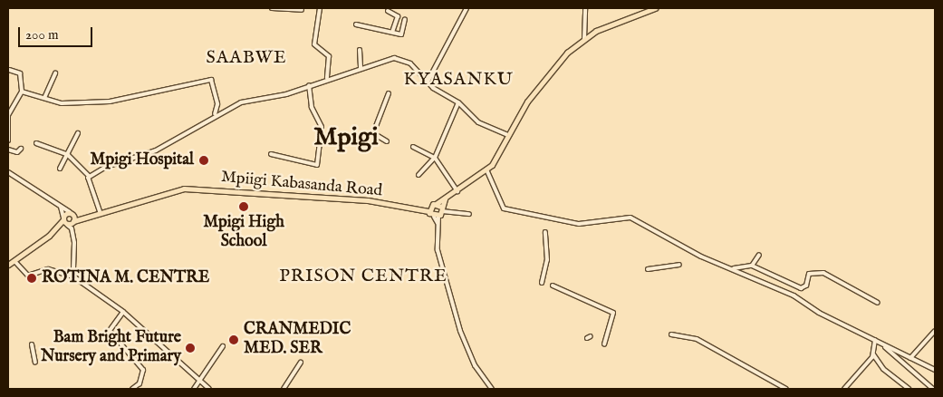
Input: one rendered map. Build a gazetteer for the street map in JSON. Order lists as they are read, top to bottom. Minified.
{"streets":{"main road":["Mpiigi Kabasanda Road"]},"districts":["SAABWE","KYASANKU","Mpigi","PRISON CENTRE"],"places":["Mpigi Hospital","Mpigi High School","ROTINA M. CENTRE","CRANMEDIC MED. SER","Bam Bright Future Nursery and Primary"],"scale_bar":"200 m"}
